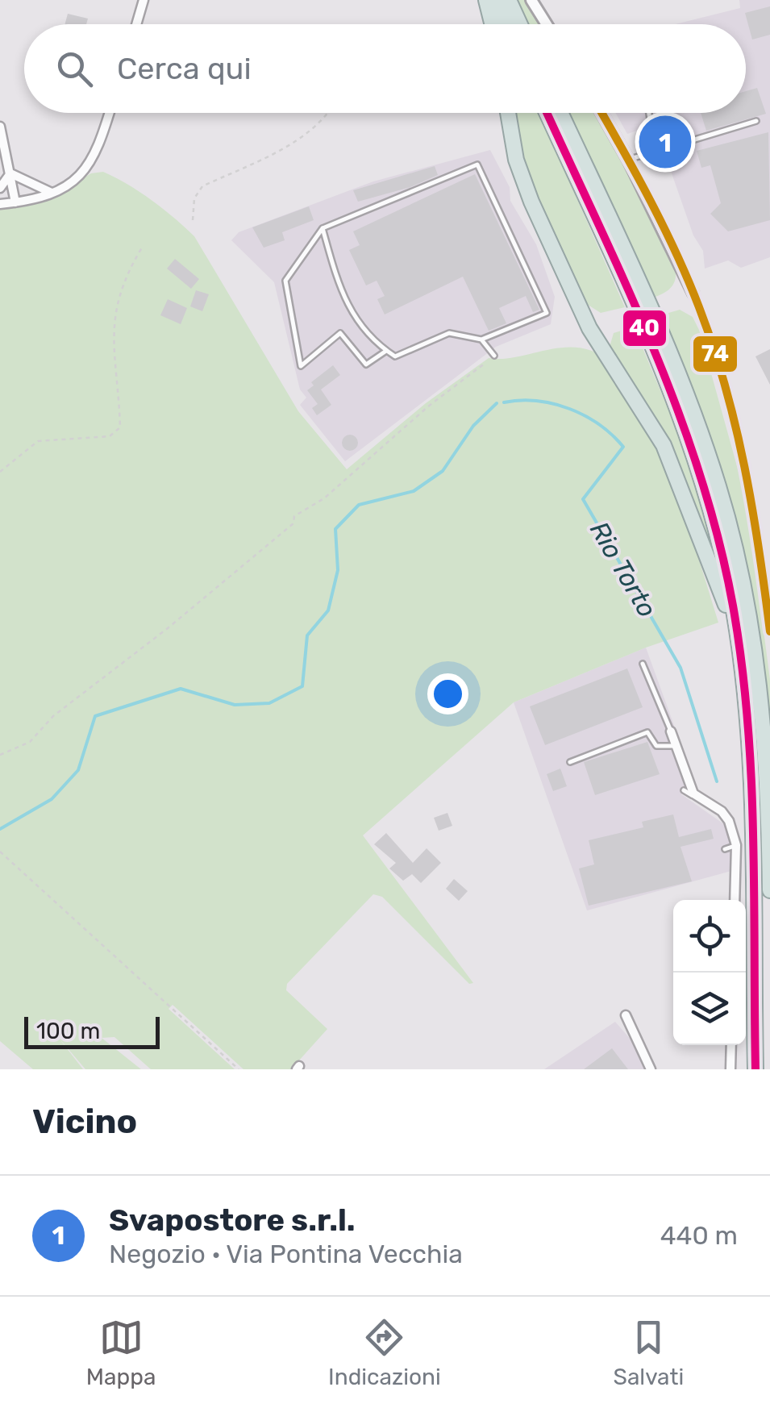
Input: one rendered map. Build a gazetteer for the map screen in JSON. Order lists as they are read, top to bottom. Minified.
{"water":["Rio Torto"],"lines":["transit line 40","transit line 74"],"scale_bar":"100 m","page":{"search":"Cerca qui","pins":"1","scale":"100 m","heading":"Vicino","list":[{"mark":"1","name":"Svapostore s.r.l.","note":"Negozio · Via Pontina Vecchia","value":"440 m"}],"nav":["Mappa","Indicazioni","Salvati"]}}
